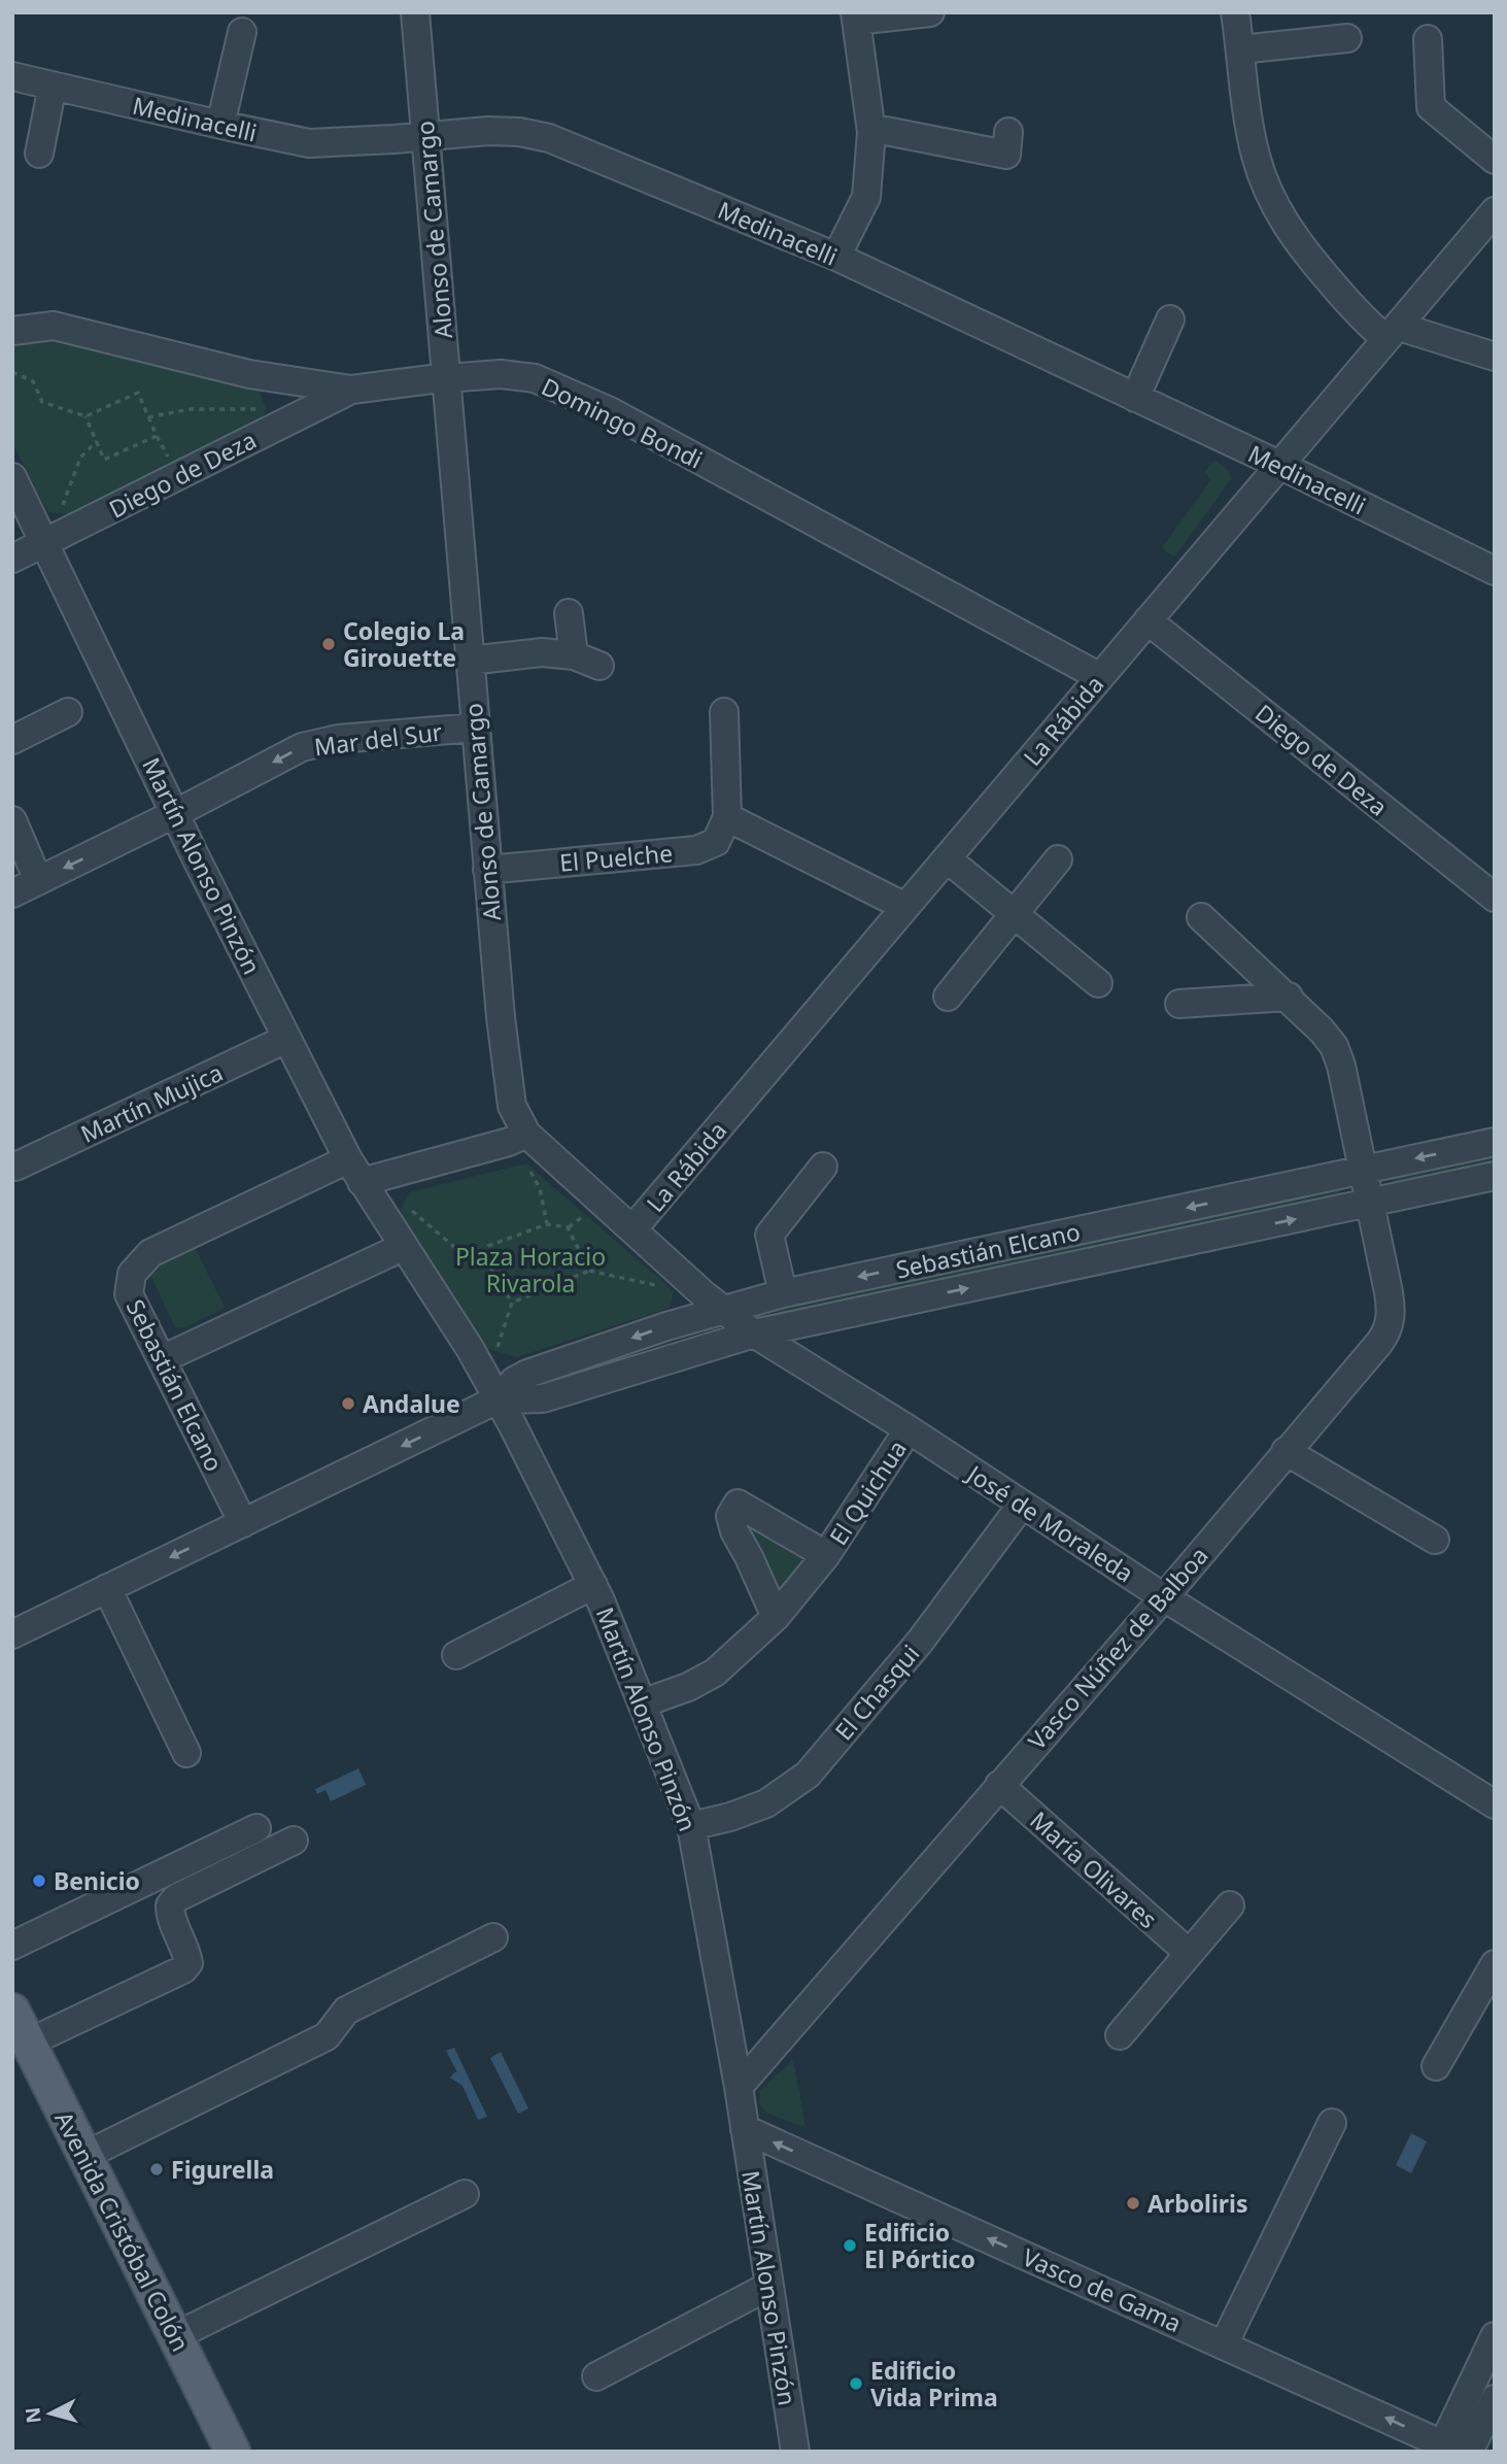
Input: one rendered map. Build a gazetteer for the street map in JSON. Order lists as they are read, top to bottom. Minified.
{"streets":{"main road":["Avenida Cristóbal Colón"],"street":["Medinacelli","Alonso de Camargo","Domingo Bondi","Diego de Deza","La Rábida","Mar del Sur","El Puelche","Martín Alonso Pinzón","Martín Mujica","Sebastián Elcano","El Quichua","José de Moraleda","Vasco Núñez de Balboa","El Chasqui","María Olivares","Vasco de Gama"]},"crossings":[["Medinacelli","Alonso de Camargo"],["Medinacelli","La Rábida"],["Alonso de Camargo","Domingo Bondi"],["Alonso de Camargo","La Rábida"],["Alonso de Camargo","Mar del Sur"],["Alonso de Camargo","El Puelche"],["Alonso de Camargo","Sebastián Elcano"],["Alonso de Camargo","José de Moraleda"],["Domingo Bondi","Diego de Deza"],["Domingo Bondi","La Rábida"],["Diego de Deza","La Rábida"],["Diego de Deza","Martín Alonso Pinzón"],["Mar del Sur","Martín Alonso Pinzón"],["Martín Alonso Pinzón","Martín Mujica"],["Martín Alonso Pinzón","Sebastián Elcano"],["Martín Alonso Pinzón","El Quichua"],["Martín Alonso Pinzón","Vasco Núñez de Balboa"],["Martín Alonso Pinzón","El Chasqui"],["Martín Alonso Pinzón","Vasco de Gama"],["Sebastián Elcano","José de Moraleda"],["Sebastián Elcano","Vasco Núñez de Balboa"],["El Quichua","José de Moraleda"],["José de Moraleda","Vasco Núñez de Balboa"],["José de Moraleda","El Chasqui"],["Vasco Núñez de Balboa","María Olivares"]],"one_way":["Mar del Sur","Vasco de Gama"],"parks":["Plaza Horacio Rivarola"],"places":["Colegio La Girouette","Andalue","Benicio","Figurella","Arboliris","Edificio El Pórtico","Edificio Vida Prima"],"north":"left"}
